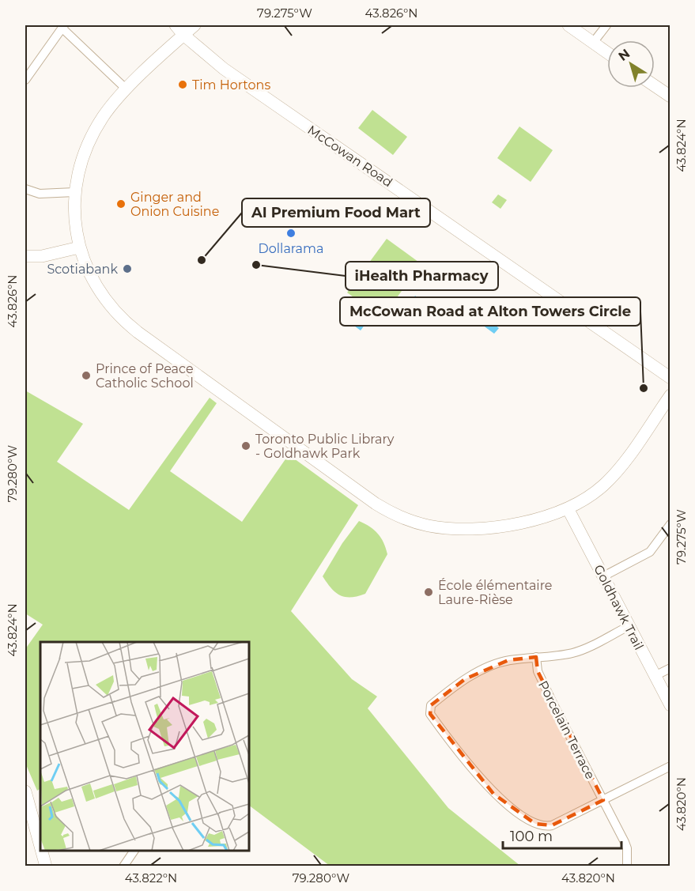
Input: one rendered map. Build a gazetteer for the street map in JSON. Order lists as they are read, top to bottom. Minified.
{"streets":{"street":["McCowan Road","Goldhawk Trail","Porcelain Terrace"]},"places":["Tim Hortons","Ginger and Onion Cuisine","Dollarama","AI Premium Food Mart","iHealth Pharmacy","Scotiabank","Prince of Peace Catholic School","McCowan Road at Alton Towers Circle","Toronto Public Library - Goldhawk Park","École élémentaire Laure-Rièse"],"scale_bar":"100 m","north":"top left","coordinates":["79.275°W","43.826°N","43.824°N","79.280°W","43.820°N","43.822°N"]}
